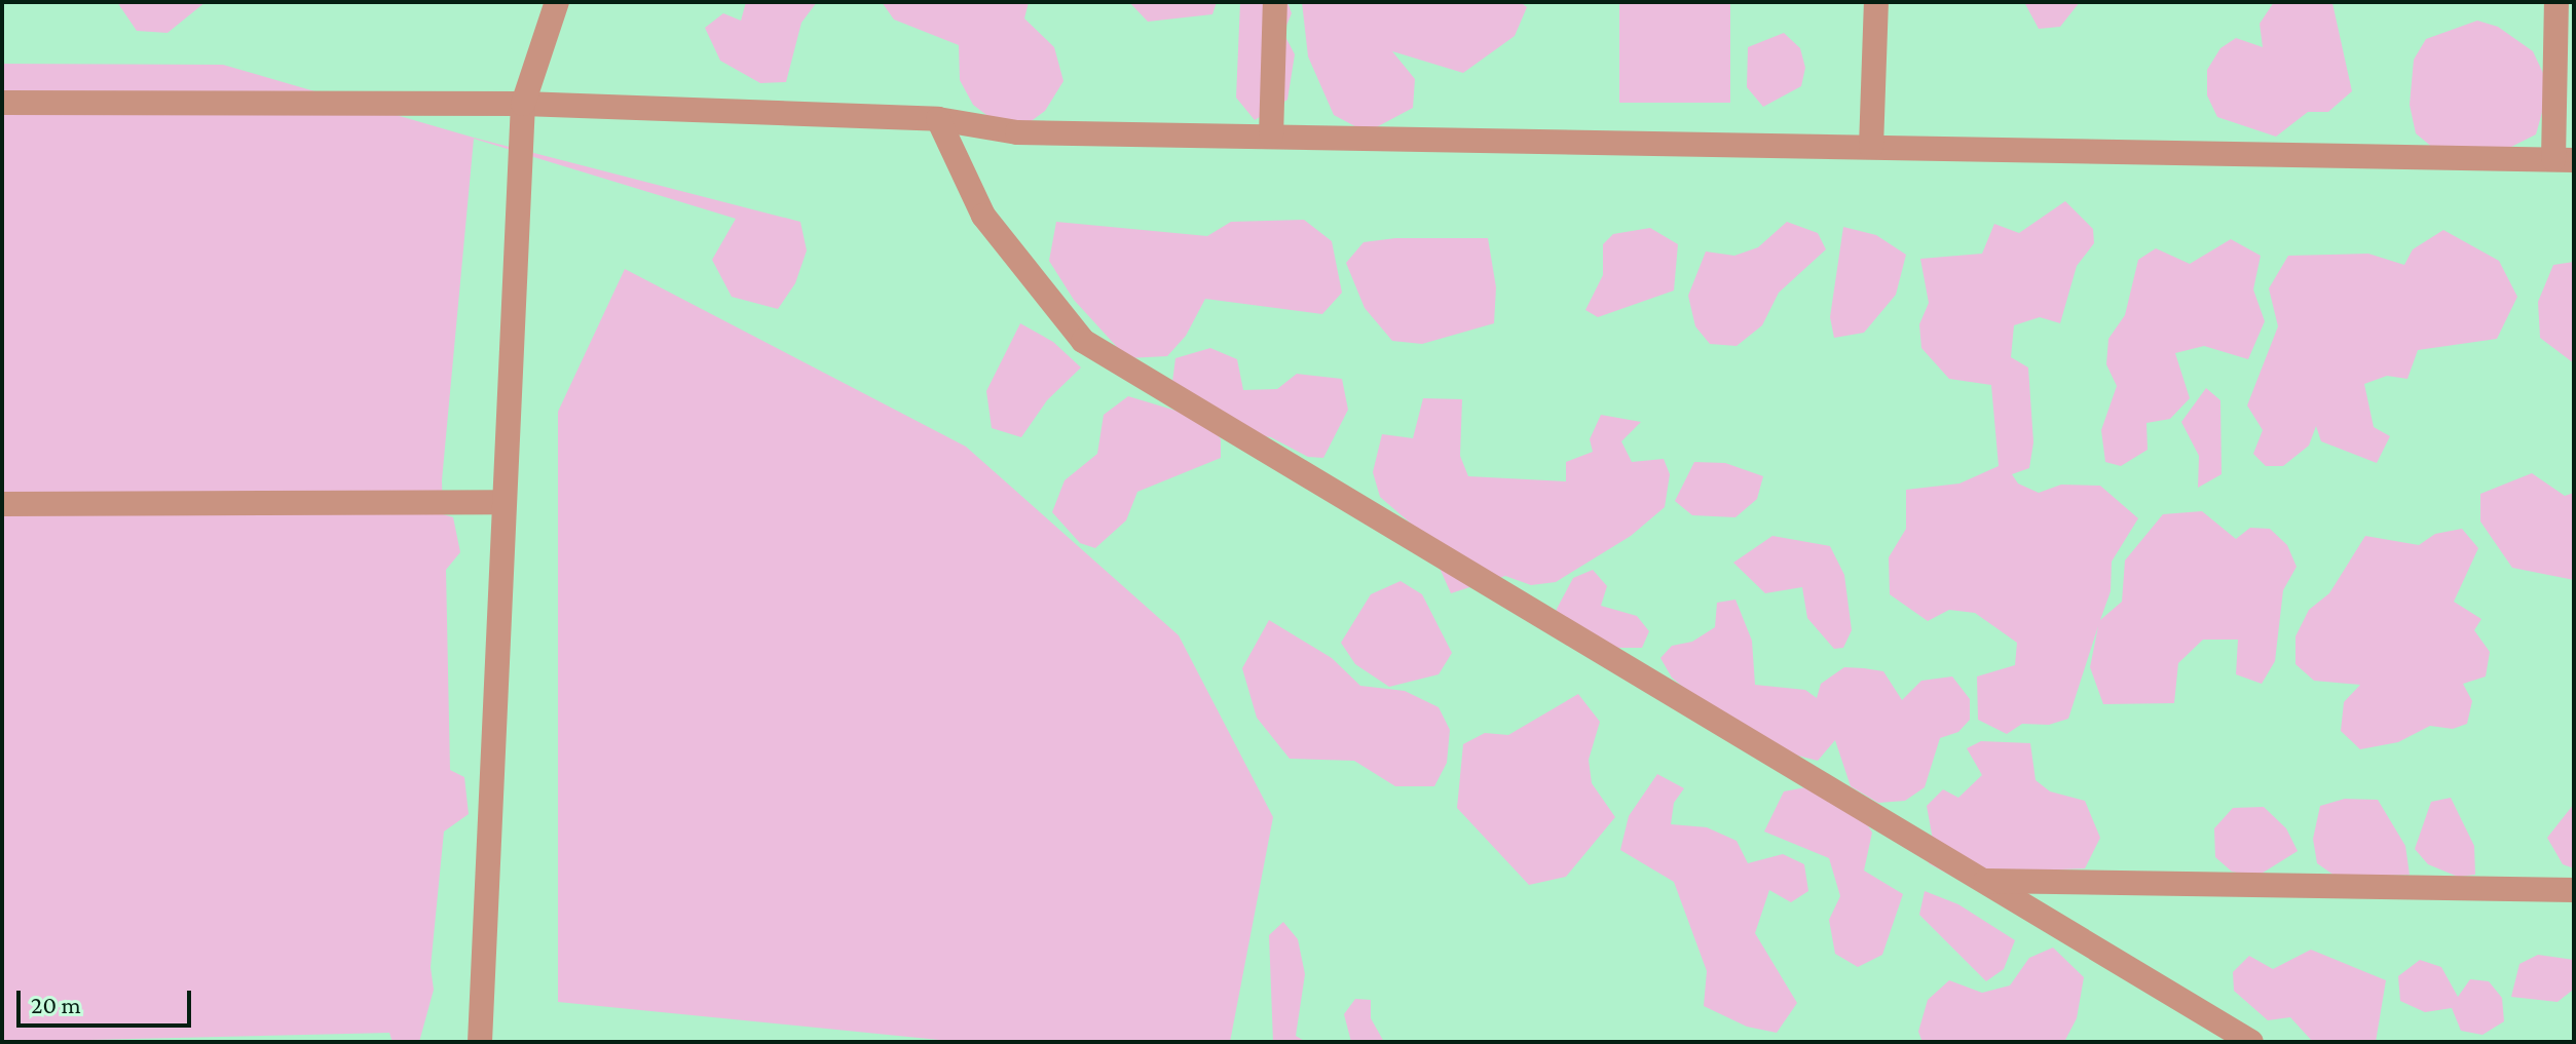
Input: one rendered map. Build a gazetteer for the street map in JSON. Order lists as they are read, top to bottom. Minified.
{"scale_bar":"20 m"}
